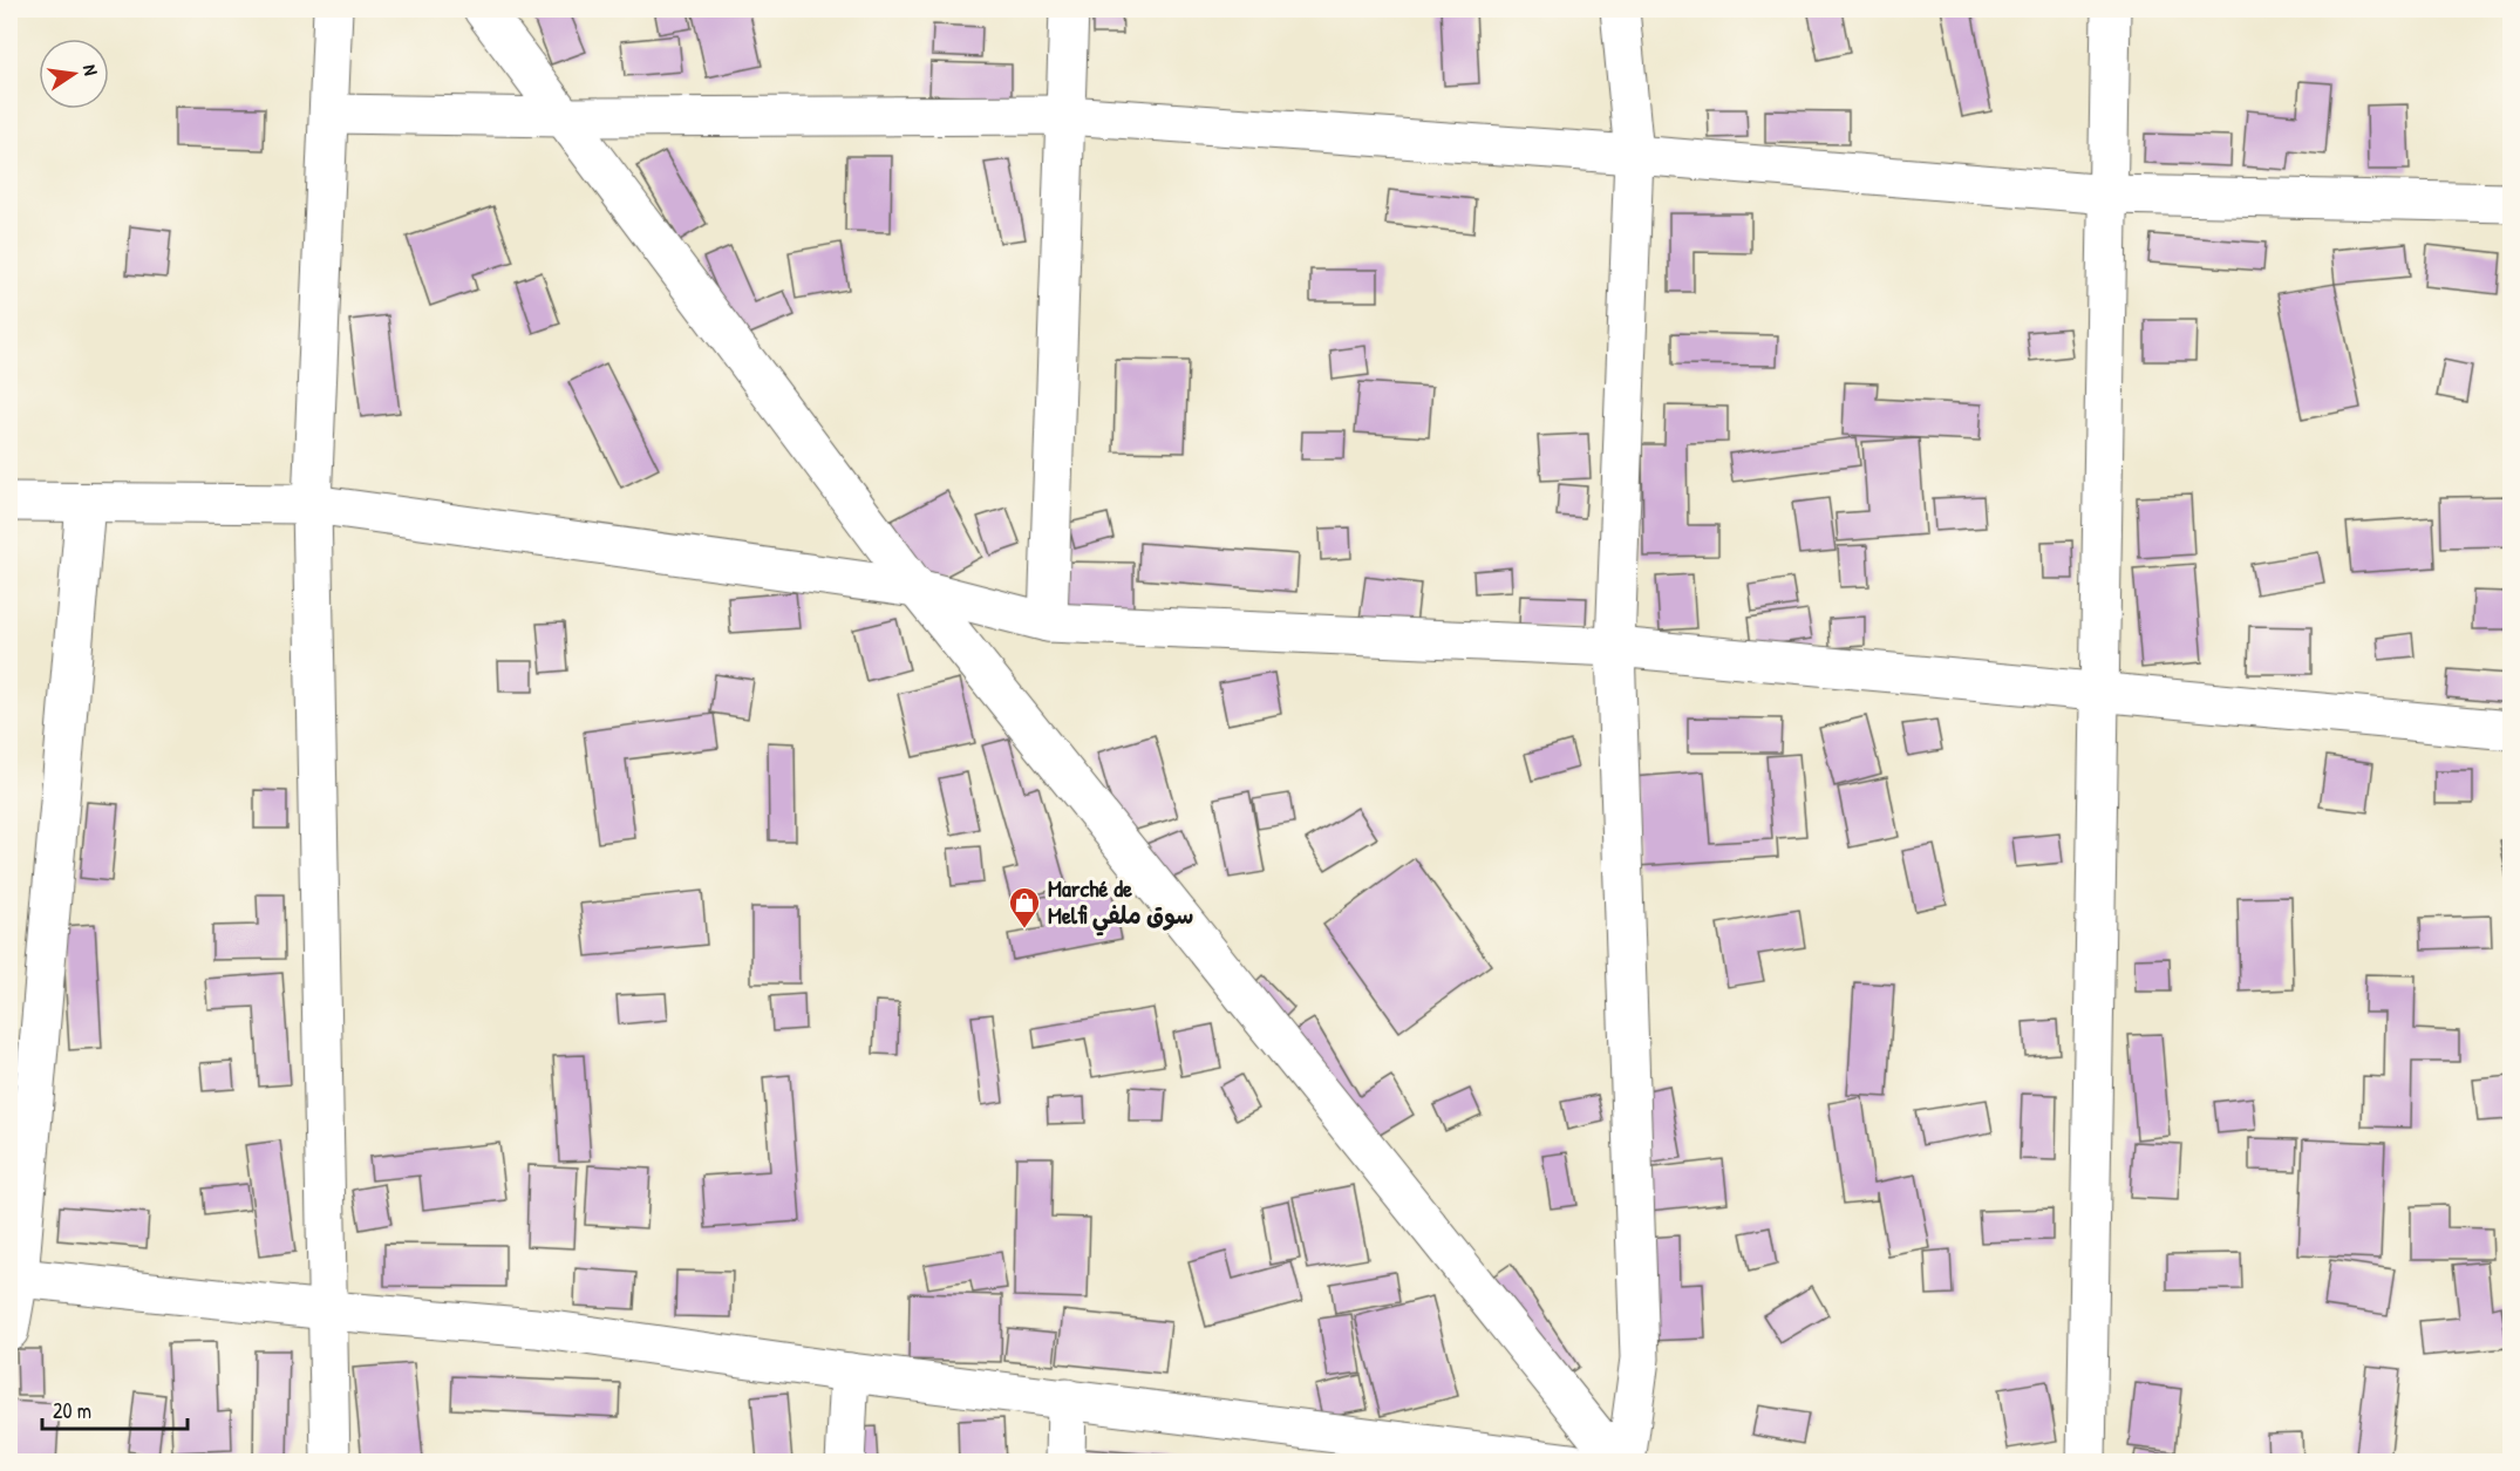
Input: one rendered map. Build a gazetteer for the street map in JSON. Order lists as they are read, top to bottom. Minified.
{"places":{"shop":["Marché de Melfi سوق ملفي"]},"scale_bar":"20 m","north":"right"}
